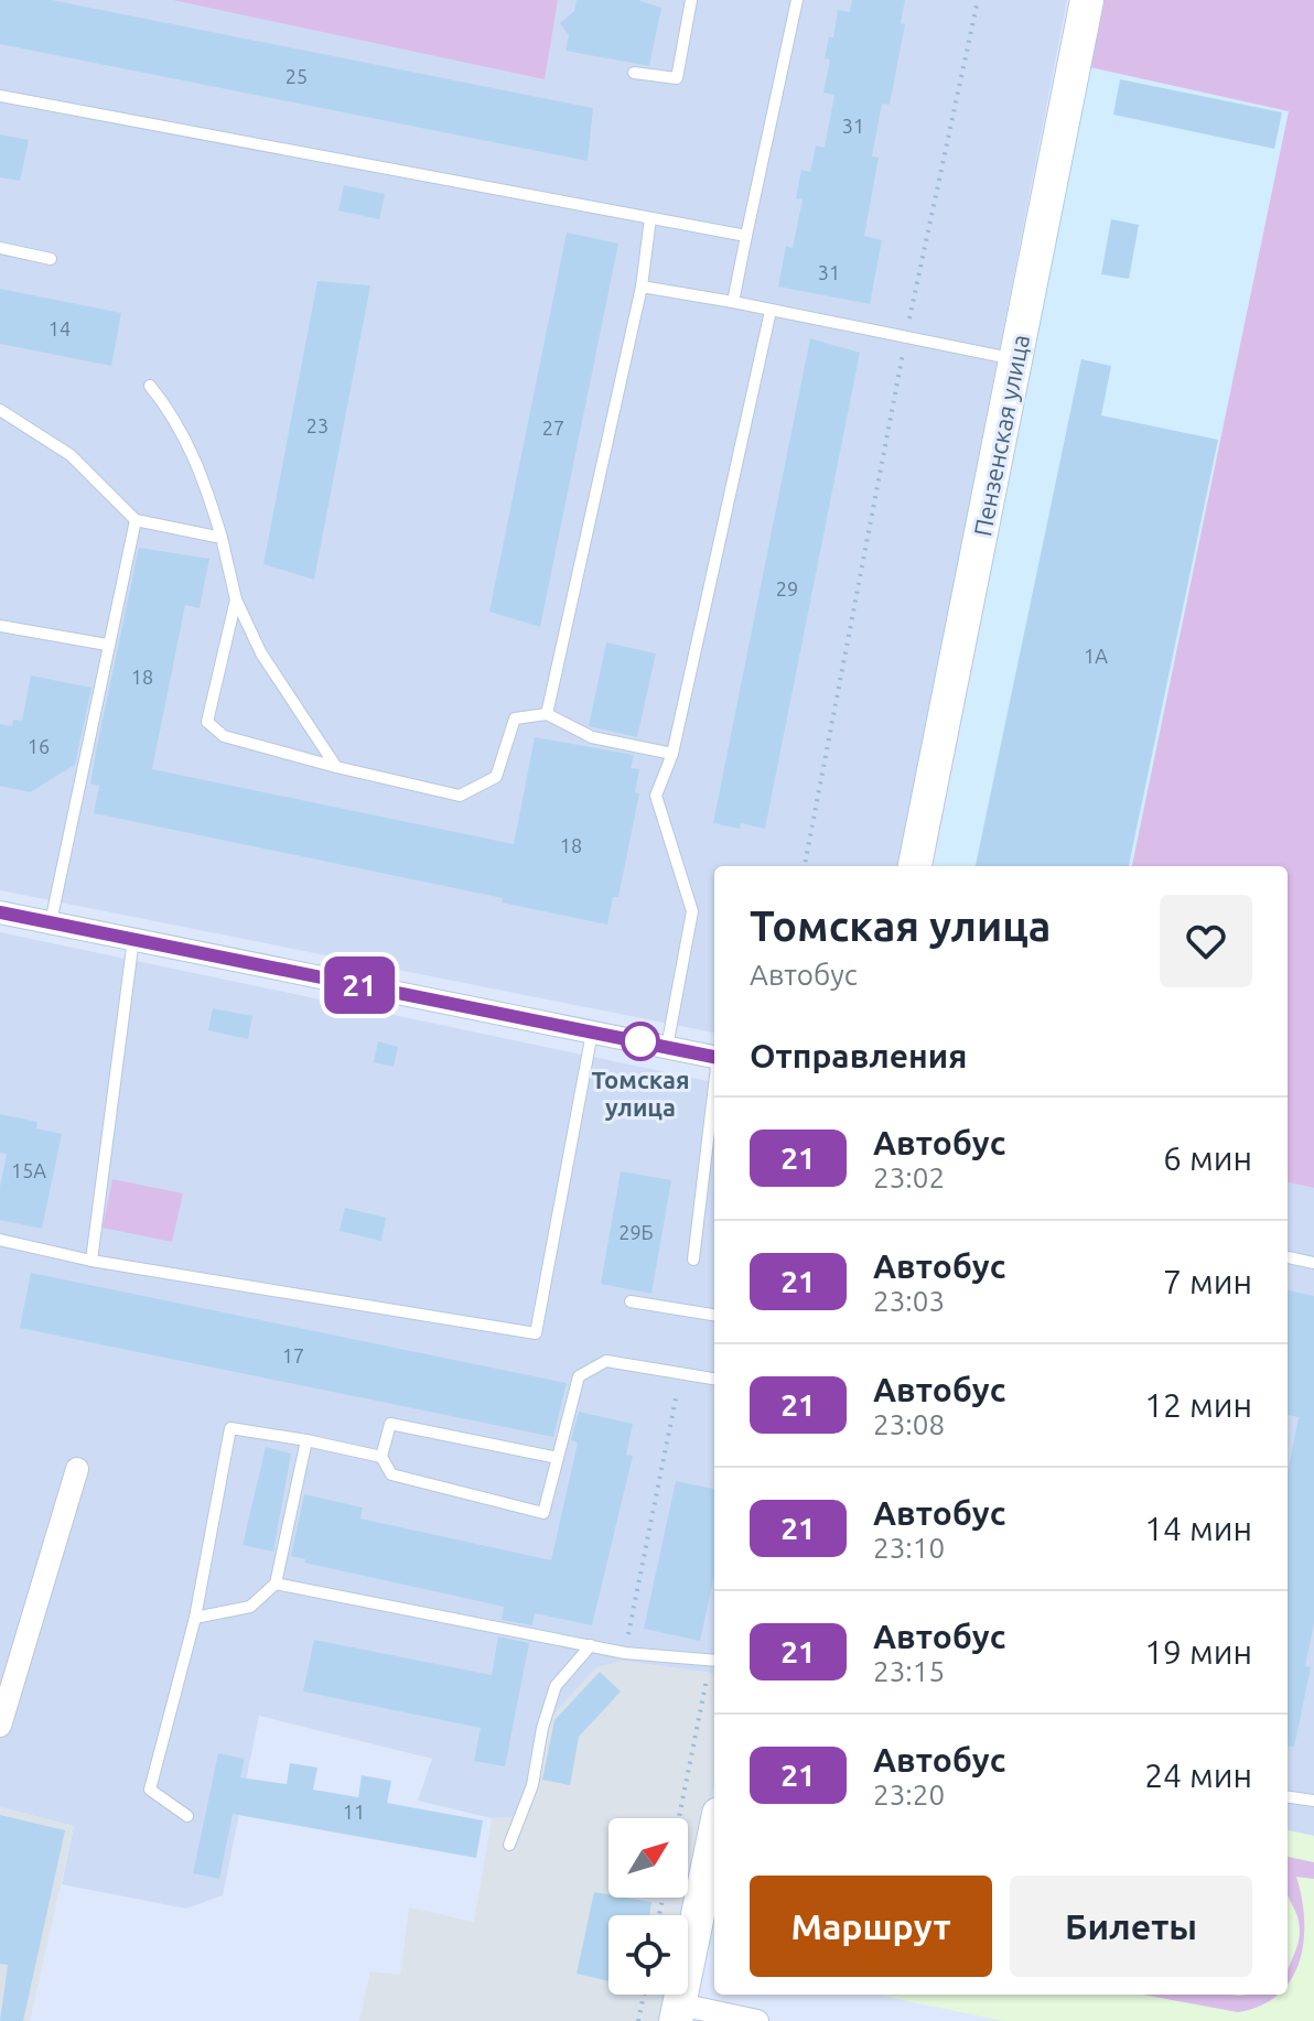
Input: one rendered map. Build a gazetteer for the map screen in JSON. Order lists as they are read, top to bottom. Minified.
{"streets":{"street":["Пензенская улица"]},"places":["Томская улица"],"lines":["bus line 21"],"house_numbers":["25","31","31","14","23","27","29","1А","18","16","18","15А","29Б","17","11"],"north":"top right","page":{"on_map":"21","heading":[["Томская улица","Автобус"],"Отправления"],"list":[{"mark":"21","name":"Автобус","note":"23:02","value":"6 мин"},{"mark":"21","name":"Автобус","note":"23:03","value":"7 мин"},{"mark":"21","name":"Автобус","note":"23:08","value":"12 мин"},{"mark":"21","name":"Автобус","note":"23:10","value":"14 мин"},{"mark":"21","name":"Автобус","note":"23:15","value":"19 мин"},{"mark":"21","name":"Автобус","note":"23:20","value":"24 мин"}],"buttons":["Маршрут","Билеты"]}}
